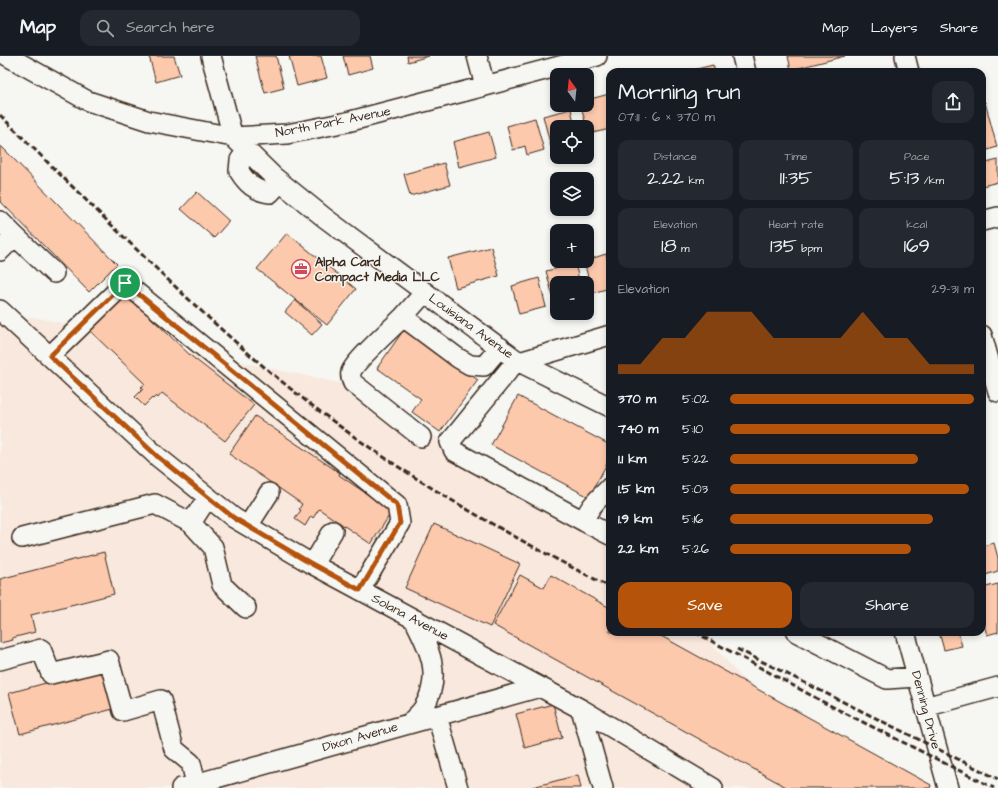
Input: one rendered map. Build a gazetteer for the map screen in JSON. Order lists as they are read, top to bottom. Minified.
{"streets":{"street":["North Park Avenue","Louisiana Avenue","Solana Avenue","Denning Drive","Dixon Avenue"]},"crossings":[["North Park Avenue","Louisiana Avenue"],["Solana Avenue","Dixon Avenue"]],"places":{"office":["Alpha Card Compact Media LLC"]},"north":"top","page":{"header":"Map","search":"Search here","nav":["Map","Layers","Share"],"map_buttons":["+","−"],"heading":["Morning run","07:11 · 6 × 370 m"],"stats":[["Distance","2.22 km"],["Time","11:35"],["Pace","5:13 /km"],["Elevation","18 m"],["Heart rate","135 bpm"],["kcal","169"]],"chart":["Elevation","29–31 m"],"list":[{"name":"370 m","note":"5:02"},{"name":"740 m","note":"5:10"},{"name":"1.1 km","note":"5:22"},{"name":"1.5 km","note":"5:03"},{"name":"1.9 km","note":"5:16"},{"name":"2.2 km","note":"5:26"}],"buttons":["Save","Share"]}}
